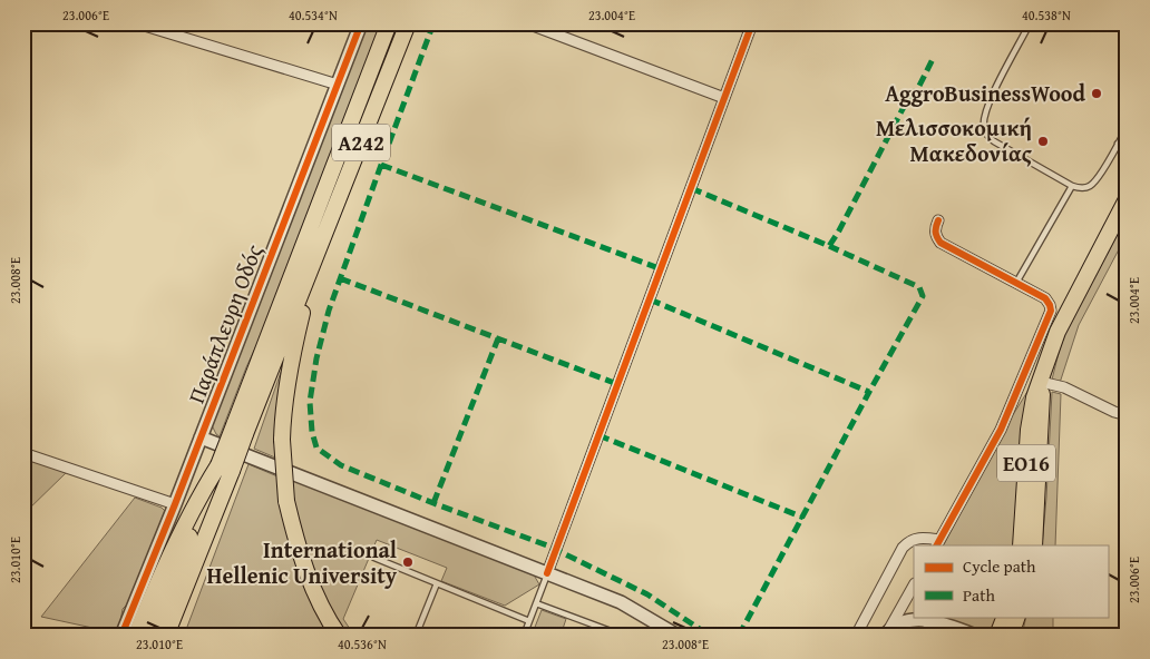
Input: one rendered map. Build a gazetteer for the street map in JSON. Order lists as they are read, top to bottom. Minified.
{"streets":{"main road":["Α242","ΕΟ16"],"street":["Παράπλευρη Οδός"]},"places":["AggroBusinessWood","Μελισσοκομική Μακεδονίας","International Hellenic University"],"legend":["Cycle path","Path"],"coordinates":["23.006°E","40.534°N","23.004°E","40.538°N","23.008°E","23.010°E","40.536°N"]}
